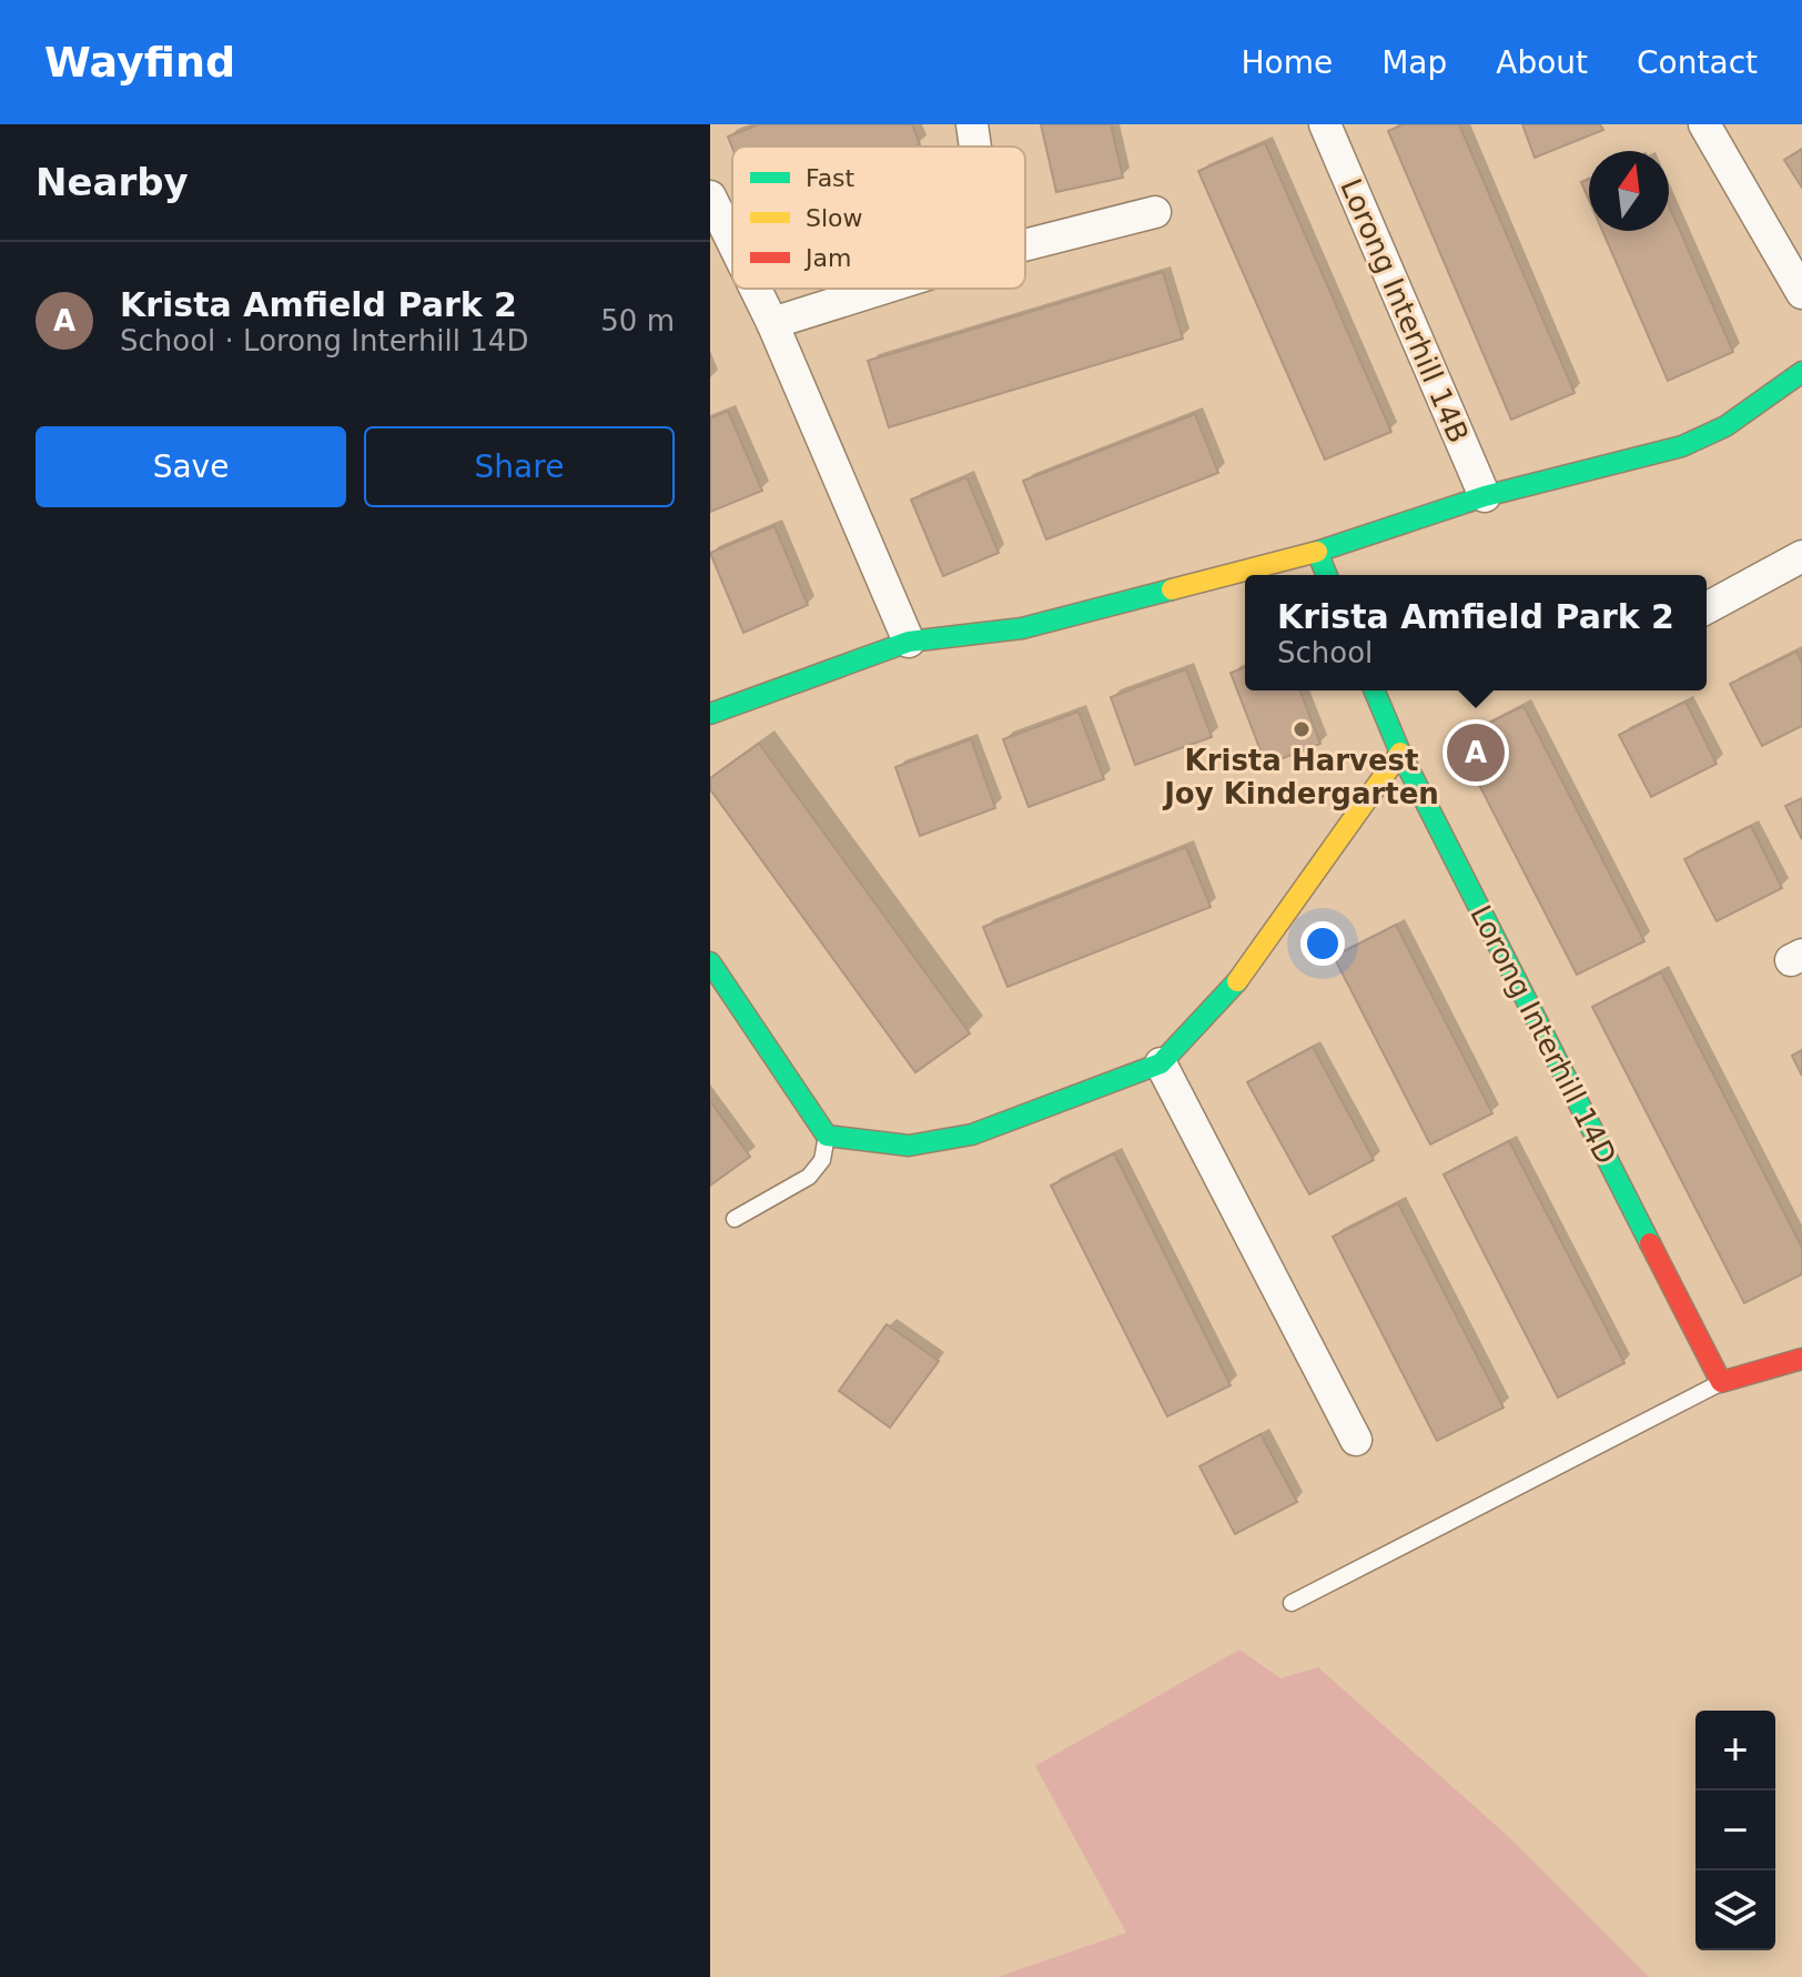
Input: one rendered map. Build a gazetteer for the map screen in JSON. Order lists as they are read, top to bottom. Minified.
{"streets":{"street":["Lorong Interhill 14B","Lorong Interhill 14D"]},"places":["Krista Harvest Joy Kindergarten"],"legend":["Fast","Slow","Jam"],"north":"top","page":{"header":"Wayfind","nav":["Home","Map","About","Contact"],"heading":"Nearby","list":[{"mark":"A","name":"Krista Amfield Park 2","note":"School · Lorong Interhill 14D","value":"50 m"}],"buttons":["Save","Share"],"popup":["Krista Amfield Park 2","School"],"pins":"A","map_buttons":["+","−"]}}
